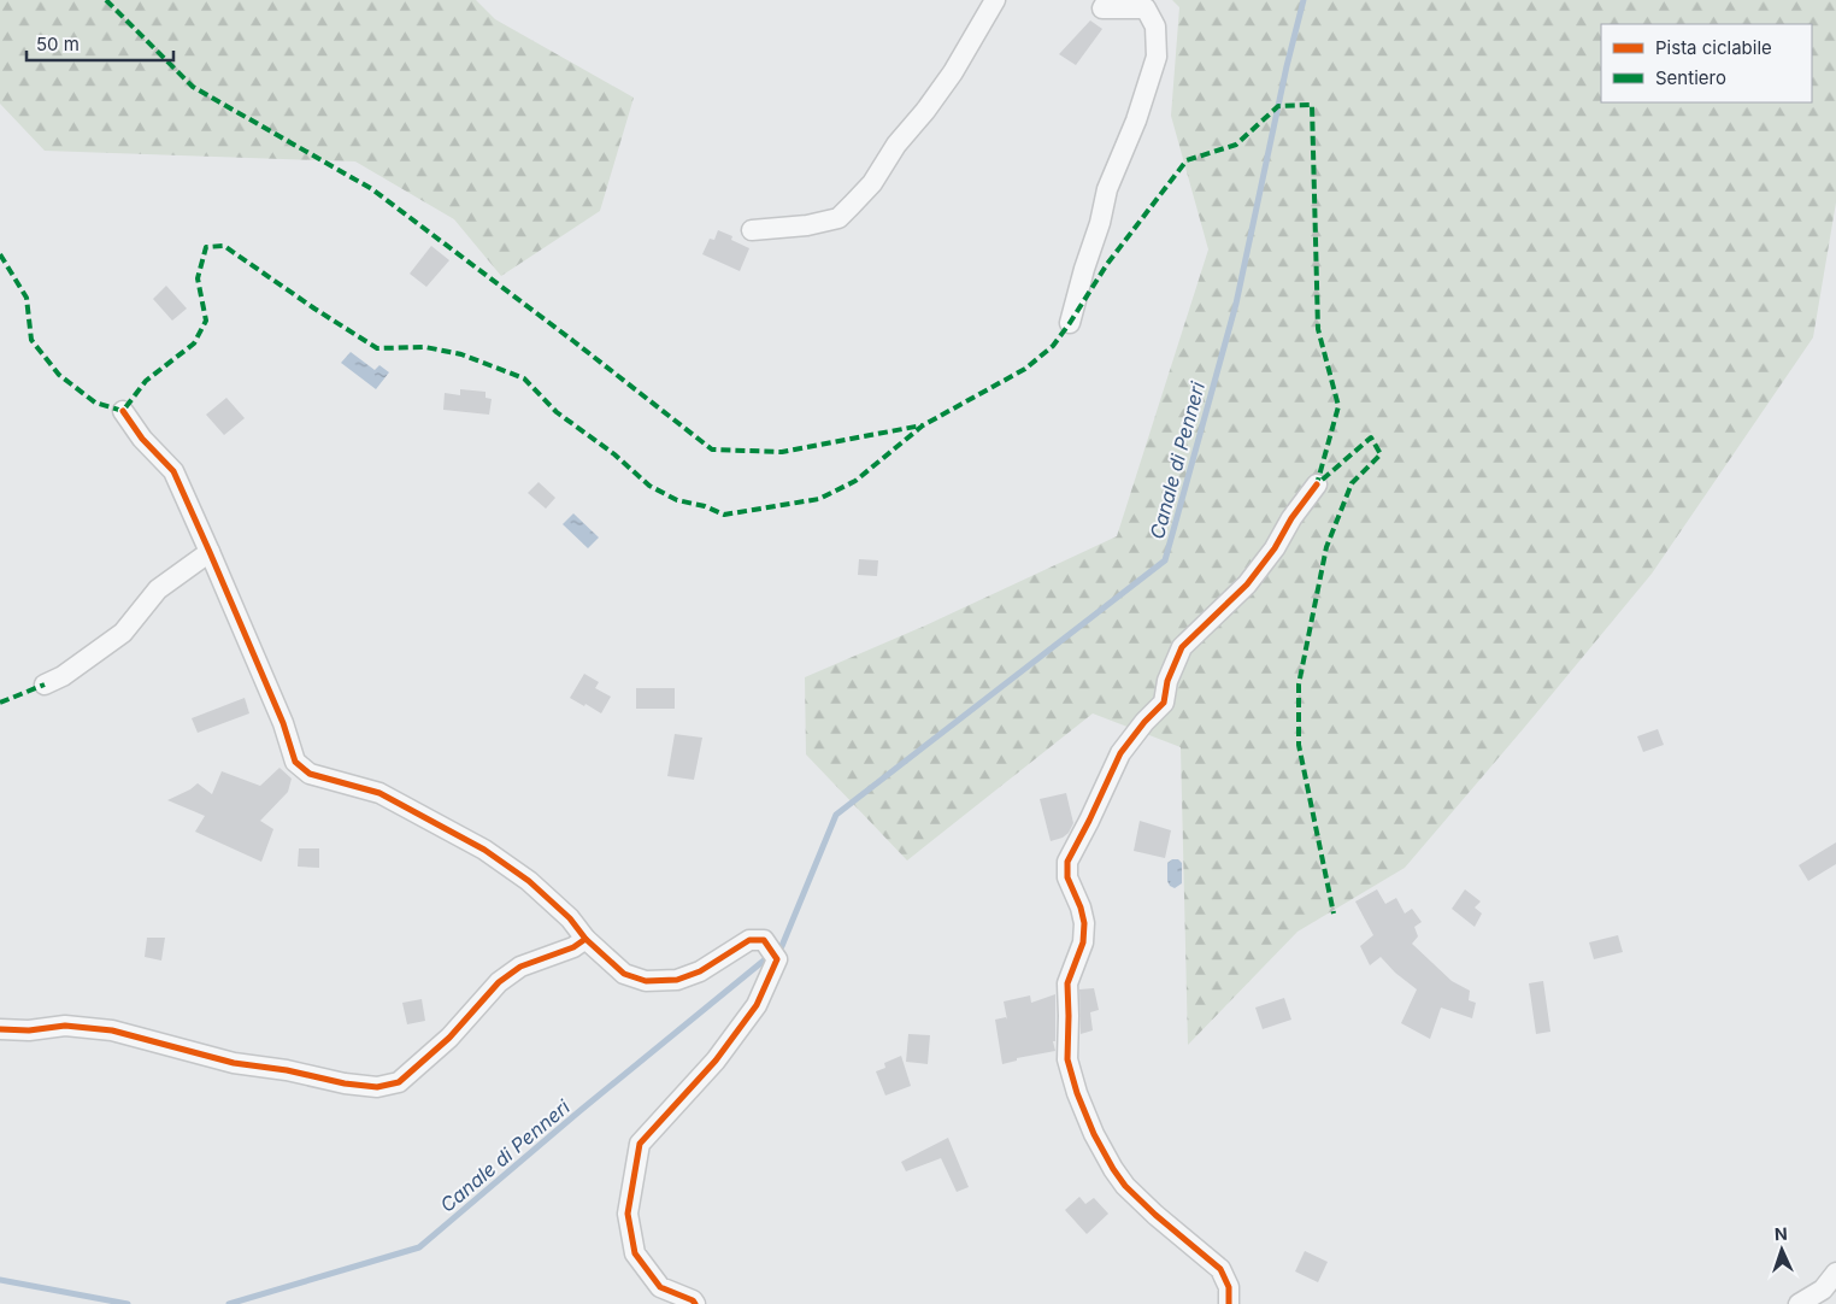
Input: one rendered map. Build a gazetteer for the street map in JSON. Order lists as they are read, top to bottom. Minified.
{"water":["Canale di Penneri"],"legend":["Pista ciclabile","Sentiero"],"scale_bar":"50 m","north":"top"}
